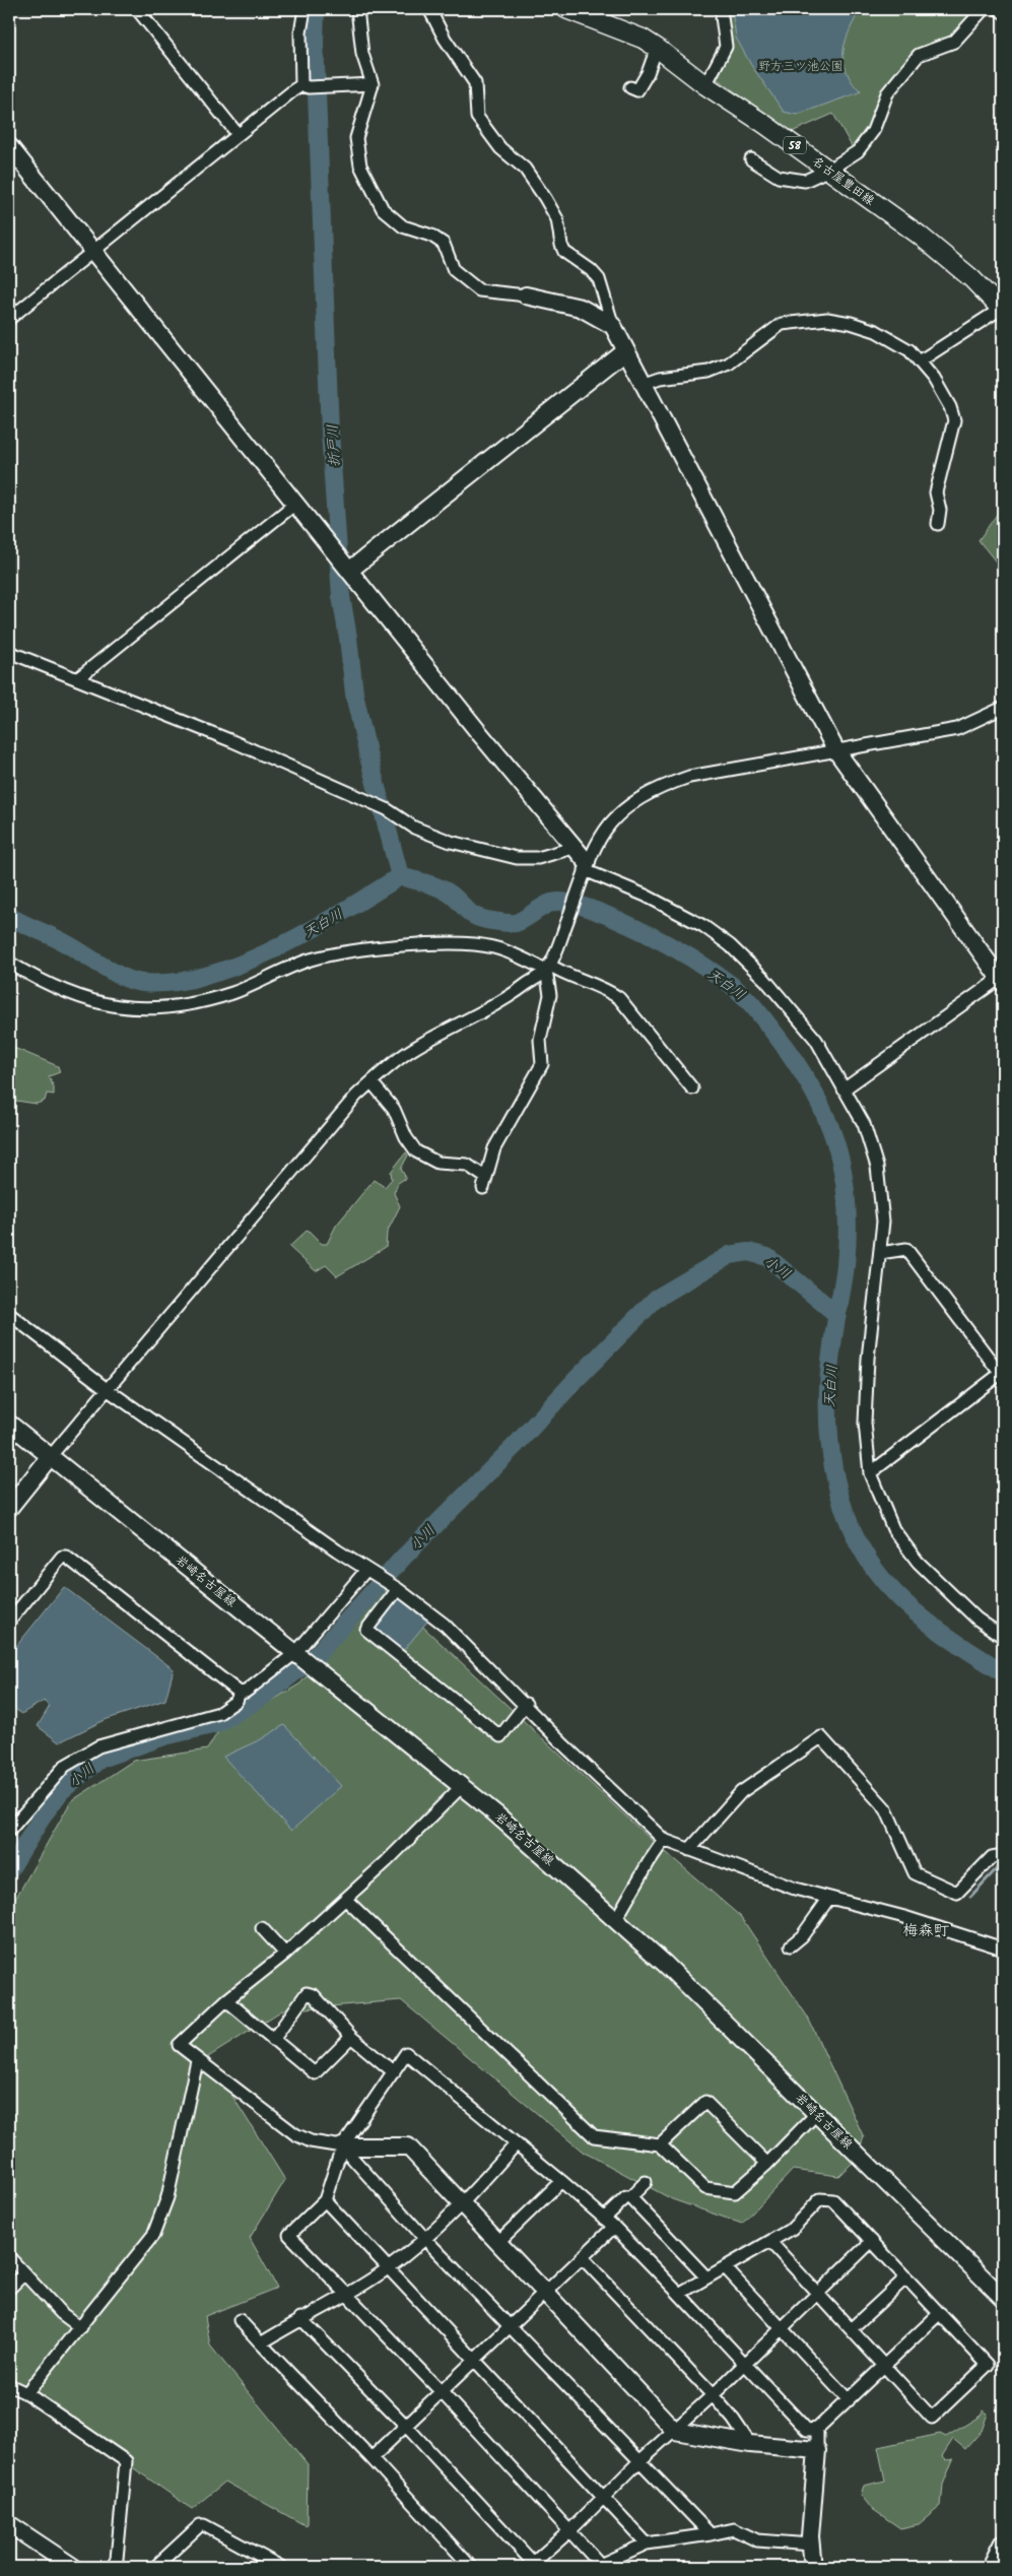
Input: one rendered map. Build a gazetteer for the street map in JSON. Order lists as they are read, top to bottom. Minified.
{"streets":{"main road":["58","名古屋豊田線"],"street":["岩崎名古屋線"]},"districts":["梅森町"],"water":["折戸川","天白川","小川"],"parks":["野方三ツ池公園"]}
